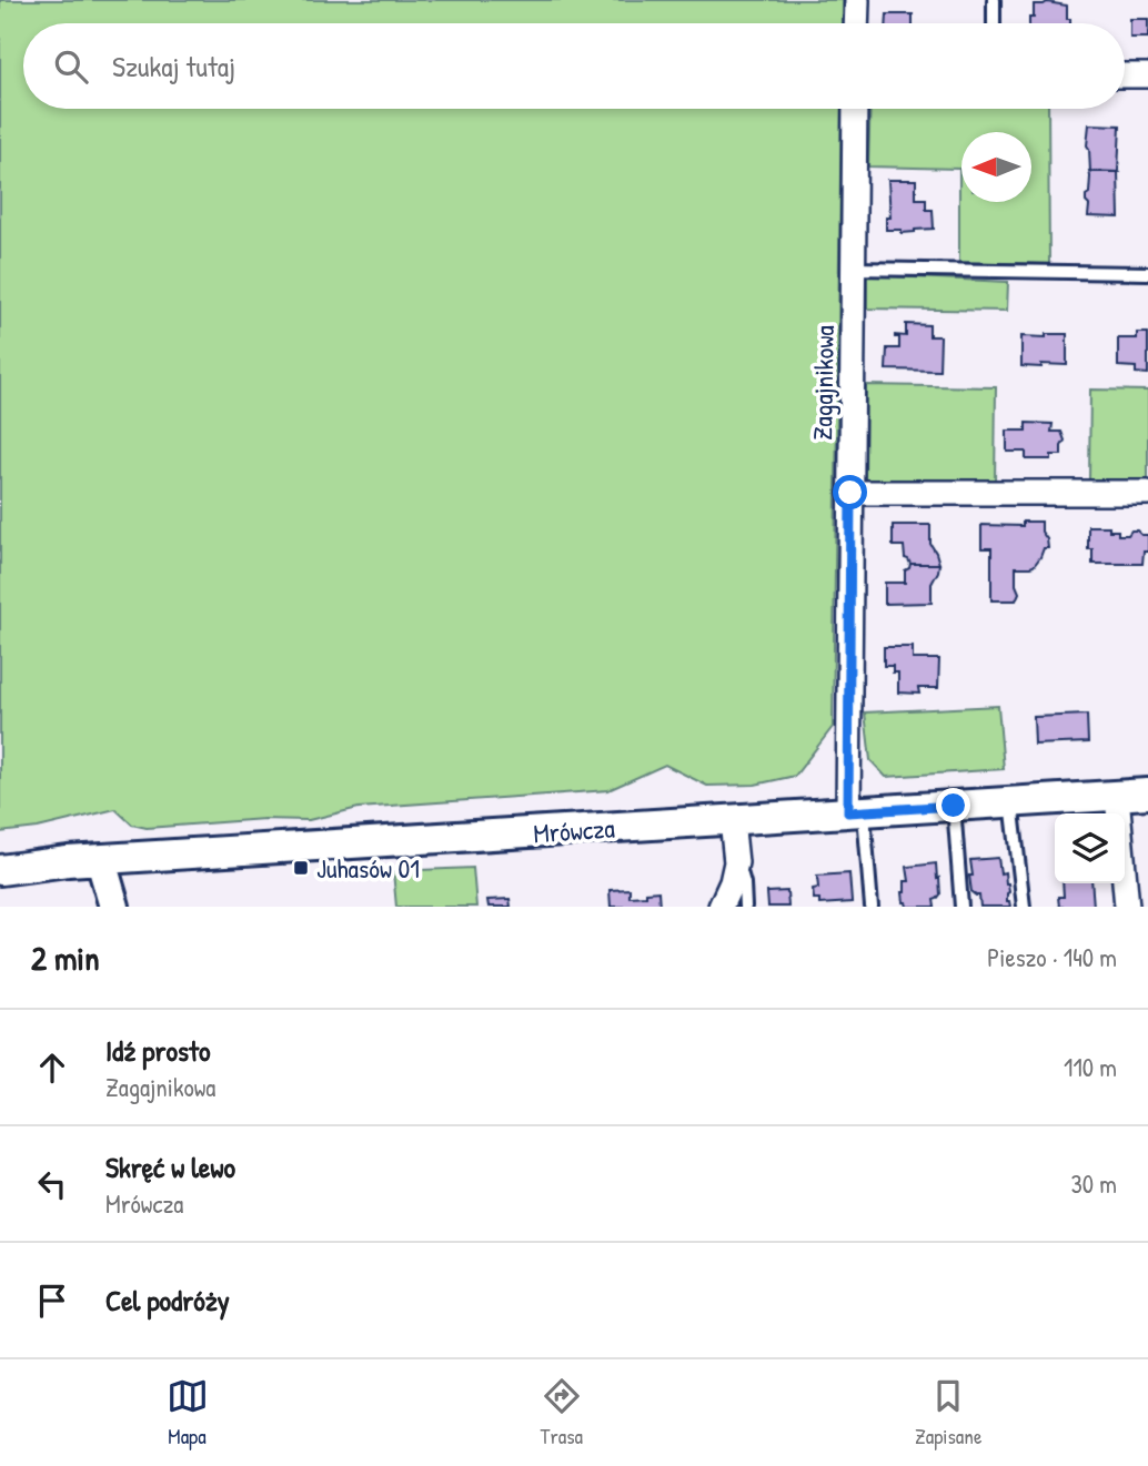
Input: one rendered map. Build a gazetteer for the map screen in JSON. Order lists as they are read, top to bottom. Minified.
{"streets":{"street":["Zagajnikowa","Mrówcza"]},"crossings":[["Zagajnikowa","Mrówcza"]],"places":{"transit":["Juhasów 01"]},"north":"left","page":{"search":"Szukaj tutaj","heading":["2 min","Pieszo · 140 m"],"list":[["Idź prosto","Zagajnikowa","110 m"],["Skręć w lewo","Mrówcza","30 m"],"Cel podróży"],"nav":["Mapa","Trasa","Zapisane"]}}
